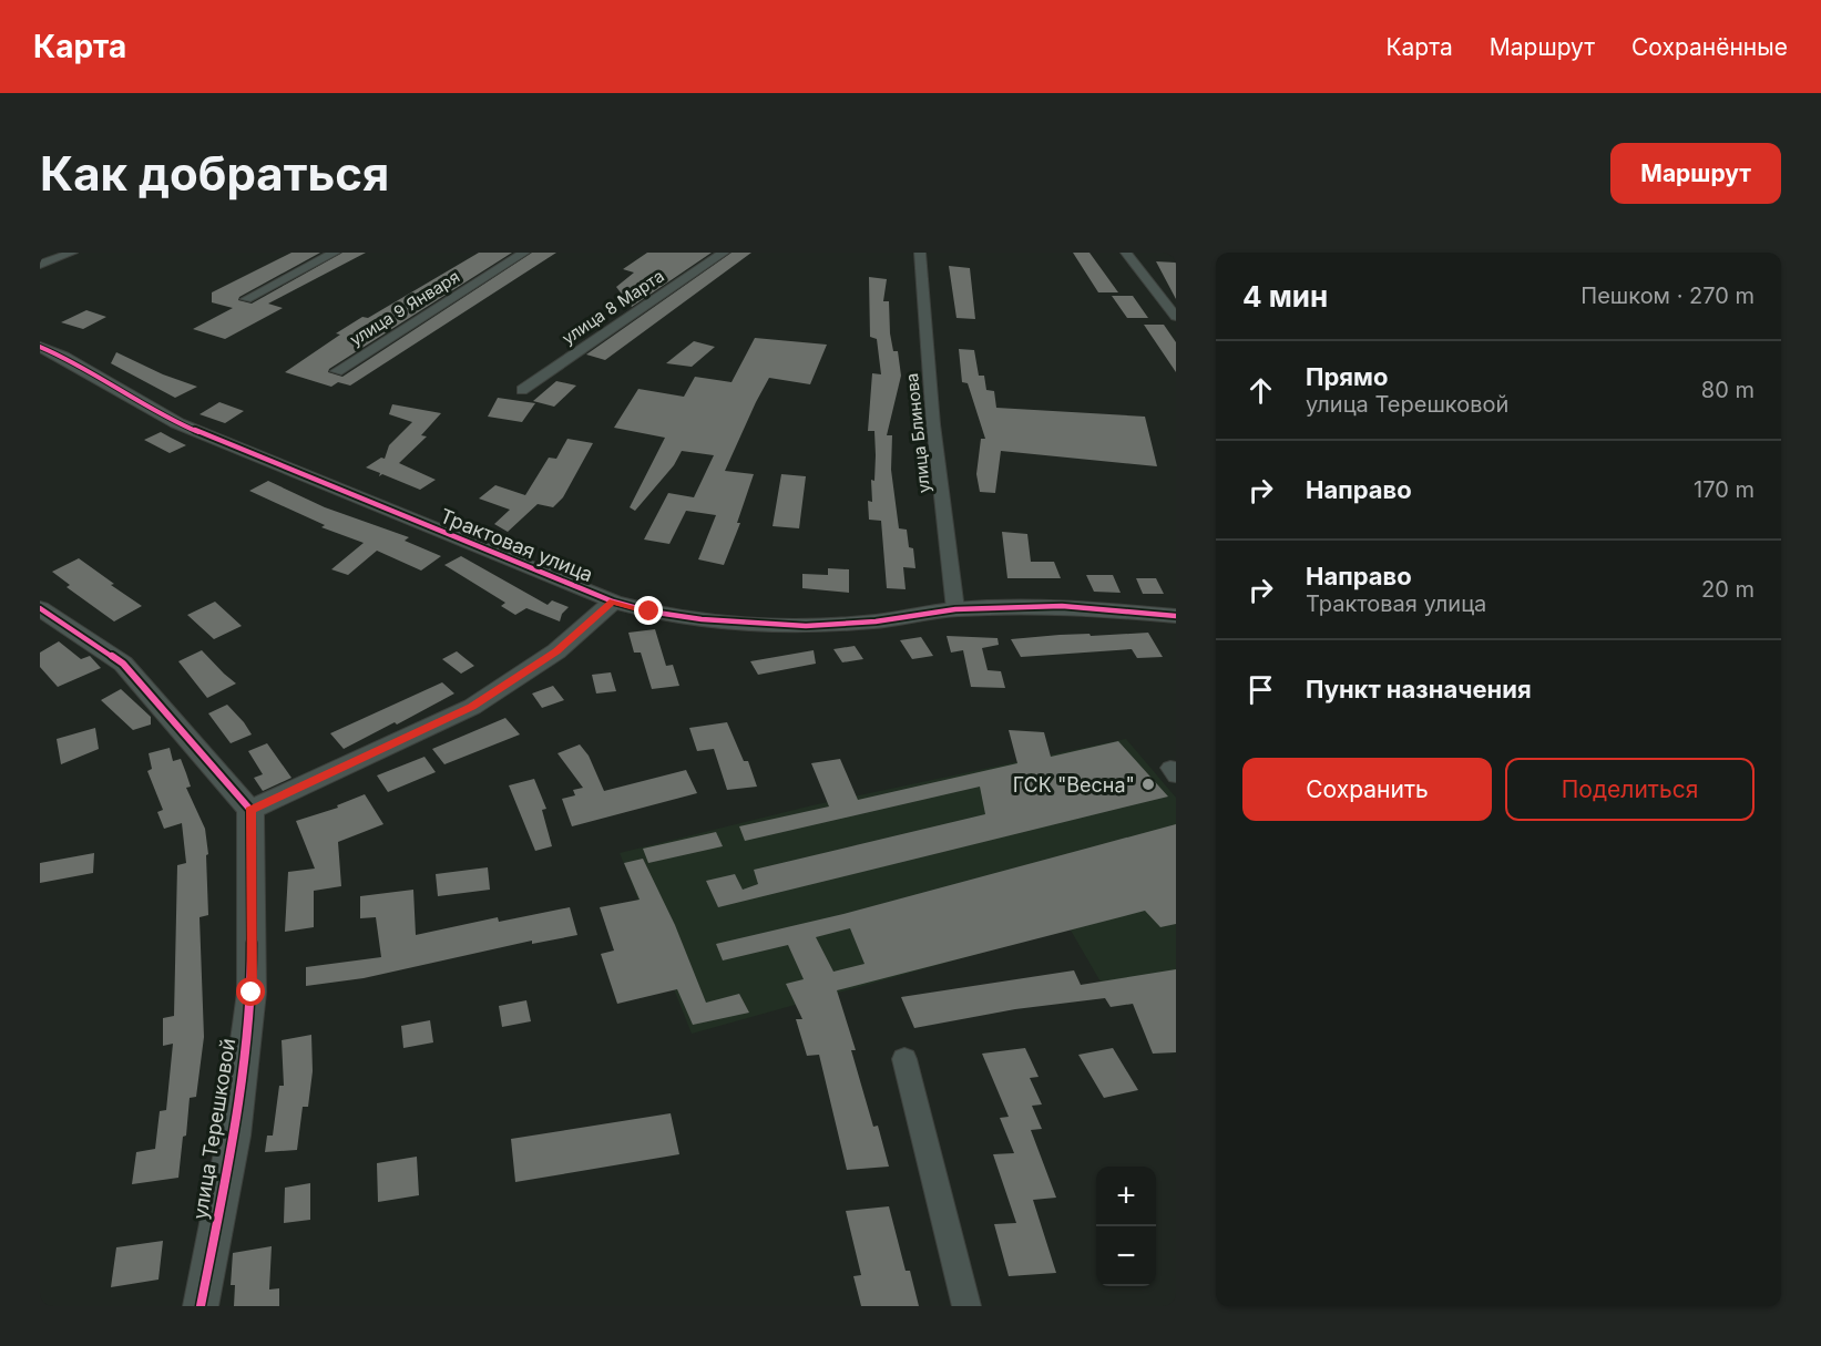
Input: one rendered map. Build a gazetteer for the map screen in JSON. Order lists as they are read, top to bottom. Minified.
{"streets":{"street":["улица 8 Марта","улица 9 Января","улица Блинова","Трактовая улица","улица Терешковой"]},"crossings":[["улица Блинова","Трактовая улица"]],"places":["ГСК \"Весна\""],"page":{"header":"Карта","nav":["Карта","Маршрут","Сохранённые"],"buttons":["Маршрут",["Сохранить","Поделиться"]],"title":"Как добраться","heading":["4 мин","Пешком · 270 m"],"list":[["Прямо","улица Терешковой","80 m"],["Направо","170 m"],["Направо","Трактовая улица","20 m"],"Пункт назначения"],"map_buttons":["+","−"]}}
